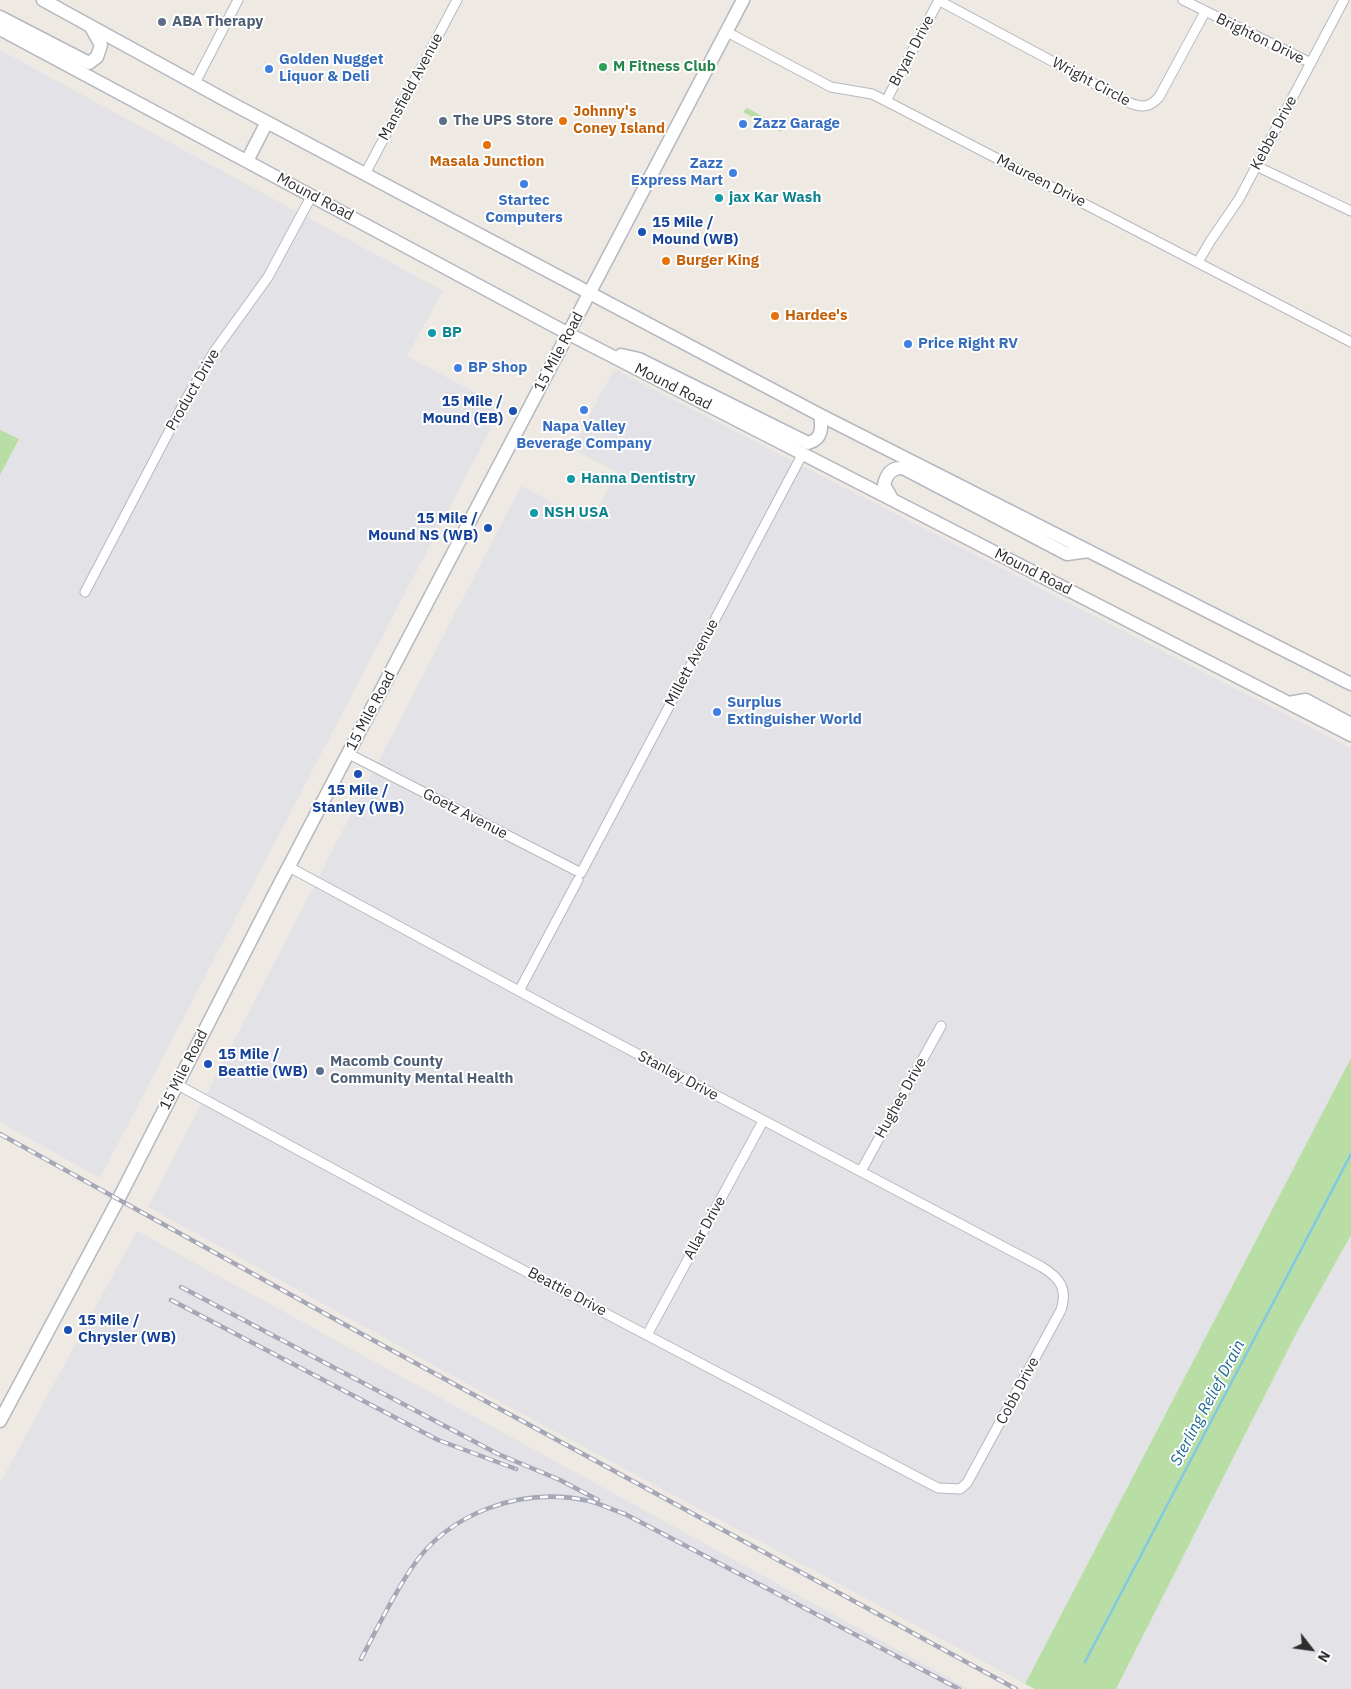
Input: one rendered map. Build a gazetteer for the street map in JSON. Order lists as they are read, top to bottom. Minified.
{"streets":{"main road":["Mound Road","15 Mile Road"],"street":["Brighton Drive","Bryan Drive","Wright Circle","Mansfield Avenue","Kebbe Drive","Maureen Drive","Product Drive","Millett Avenue","Goetz Avenue","Stanley Drive","Hughes Drive","Allar Drive","Beattie Drive","Cobb Drive"]},"crossings":[["Brighton Drive","Wright Circle"],["Brighton Drive","Kebbe Drive"],["Bryan Drive","Wright Circle"],["Bryan Drive","Maureen Drive"],["Kebbe Drive","Maureen Drive"],["Maureen Drive","15 Mile Road"],["Mound Road","15 Mile Road"],["Mound Road","Product Drive"],["Mound Road","Millett Avenue"],["15 Mile Road","Goetz Avenue"],["15 Mile Road","Stanley Drive"],["15 Mile Road","Beattie Drive"],["Millett Avenue","Goetz Avenue"],["Millett Avenue","Stanley Drive"],["Stanley Drive","Hughes Drive"],["Stanley Drive","Allar Drive"],["Stanley Drive","Cobb Drive"],["Allar Drive","Beattie Drive"],["Beattie Drive","Cobb Drive"]],"water":["Sterling Relief Drain"],"places":["ABA Therapy","M Fitness Club","Golden Nugget Liquor & Deli","The UPS Store","Johnny's Coney Island","Zazz Garage","Masala Junction","Zazz Express Mart","Startec Computers","jax Kar Wash","15 Mile / Mound (WB)","Burger King","Hardee's","BP","Price Right RV","BP Shop","Napa Valley Beverage Company","15 Mile / Mound (EB)","Hanna Dentistry","NSH USA","15 Mile / Mound NS (WB)","Surplus Extinguisher World","15 Mile / Stanley (WB)","15 Mile / Beattie (WB)","Macomb County Community Mental Health","15 Mile / Chrysler (WB)"],"north":"bottom right"}
